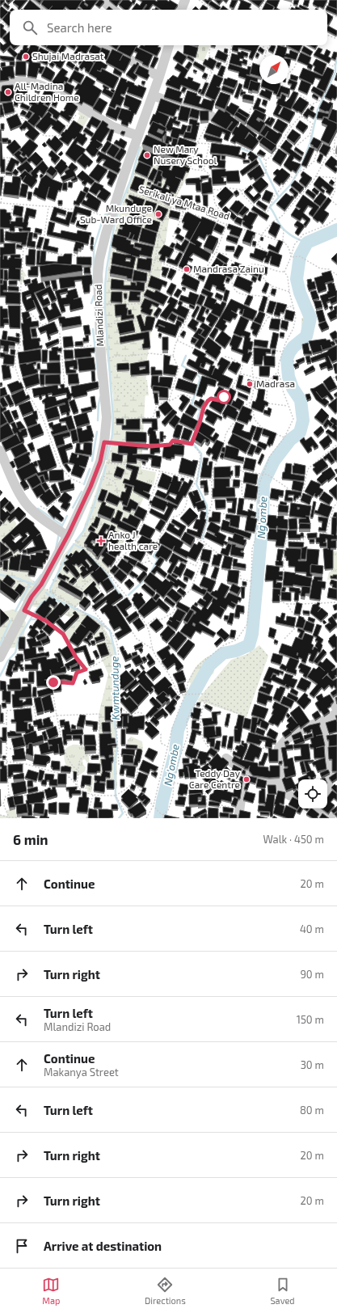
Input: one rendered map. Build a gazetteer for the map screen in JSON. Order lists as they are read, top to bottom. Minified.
{"streets":{"street":["Mlandizi Road"],"path":["Serikali ya Mtaa Road"]},"crossings":[["Serikali ya Mtaa Road","Mlandizi Road"]],"water":["Ng'ombe","Kwmtunduge"],"places":{"other":["Shujai Madrasat","All-Madina Children Home","New Mary Nusery School","Mkunduge Sub-Ward Office","Mandrasa Zainu","Madrasa","Teddy Day Care Centre"],"health":["Anko J health care"]},"north":"top right","page":{"search":"Search here","heading":["6 min","Walk · 450 m"],"list":[["Continue","20 m"],["Turn left","40 m"],["Turn right","90 m"],["Turn left","Mlandizi Road","150 m"],["Continue","Makanya Street","30 m"],["Turn left","80 m"],["Turn right","20 m"],["Turn right","20 m"],"Arrive at destination"],"nav":["Map","Directions","Saved"]}}
